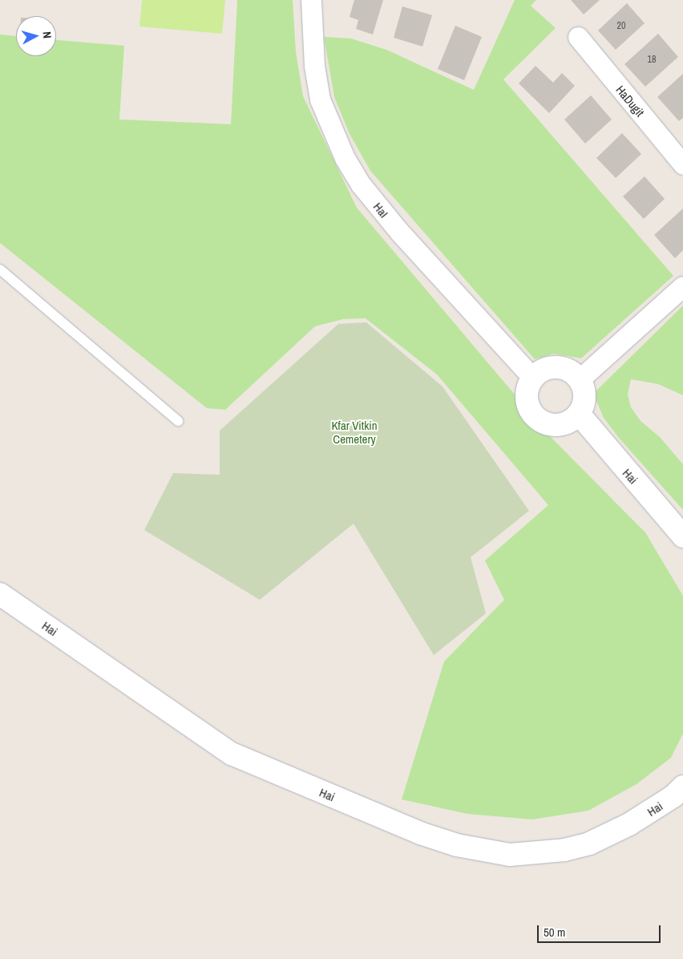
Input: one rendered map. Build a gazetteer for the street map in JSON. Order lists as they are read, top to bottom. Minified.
{"streets":{"street":["HaDugit","HaI","Hai"]},"crossings":[["HaI","Hai"]],"parks":["Kfar Vitkin Cemetery"],"house_numbers":["20","18"],"scale_bar":"50 m","north":"right"}
